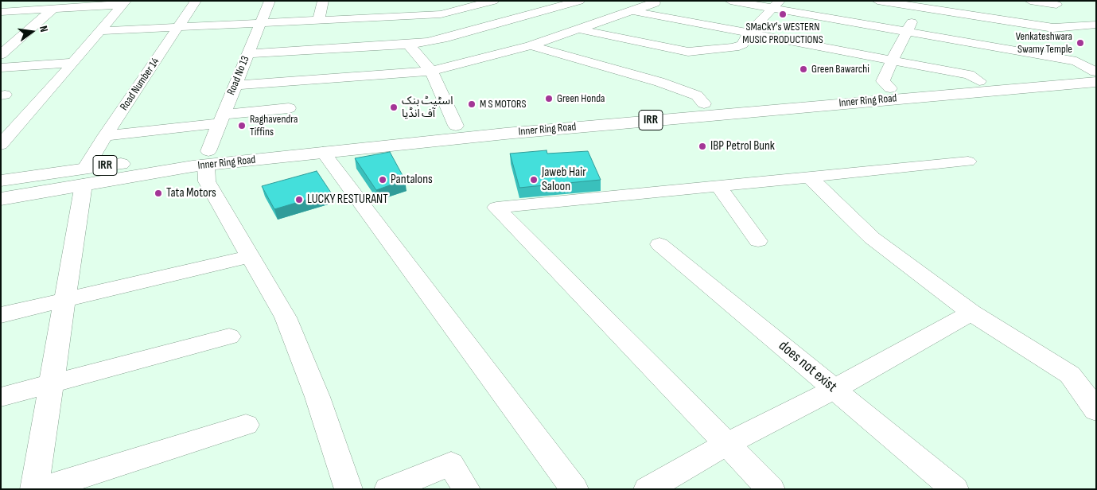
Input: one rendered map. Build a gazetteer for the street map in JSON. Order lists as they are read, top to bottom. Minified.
{"streets":{"highway":["Inner Ring Road","IRR"],"street":["Road No 13","Road Number 14","does not exist"]},"crossings":[["Road No 13","Inner Ring Road"],["Road Number 14","Inner Ring Road"]],"places":["SMaCkY's WESTERN MUSIC PRODUCTIONS","Venkateshwara Swamy Temple","Green Bawarchi","Green Honda","M S MOTORS","اسٹیٹ بنک آف انڈیا","Raghavendra Tiffins","IBP Petrol Bunk","Pantalons","Jaweb Hair Saloon","Tata Motors","LUCKY RESTURANT"],"north":"right"}
